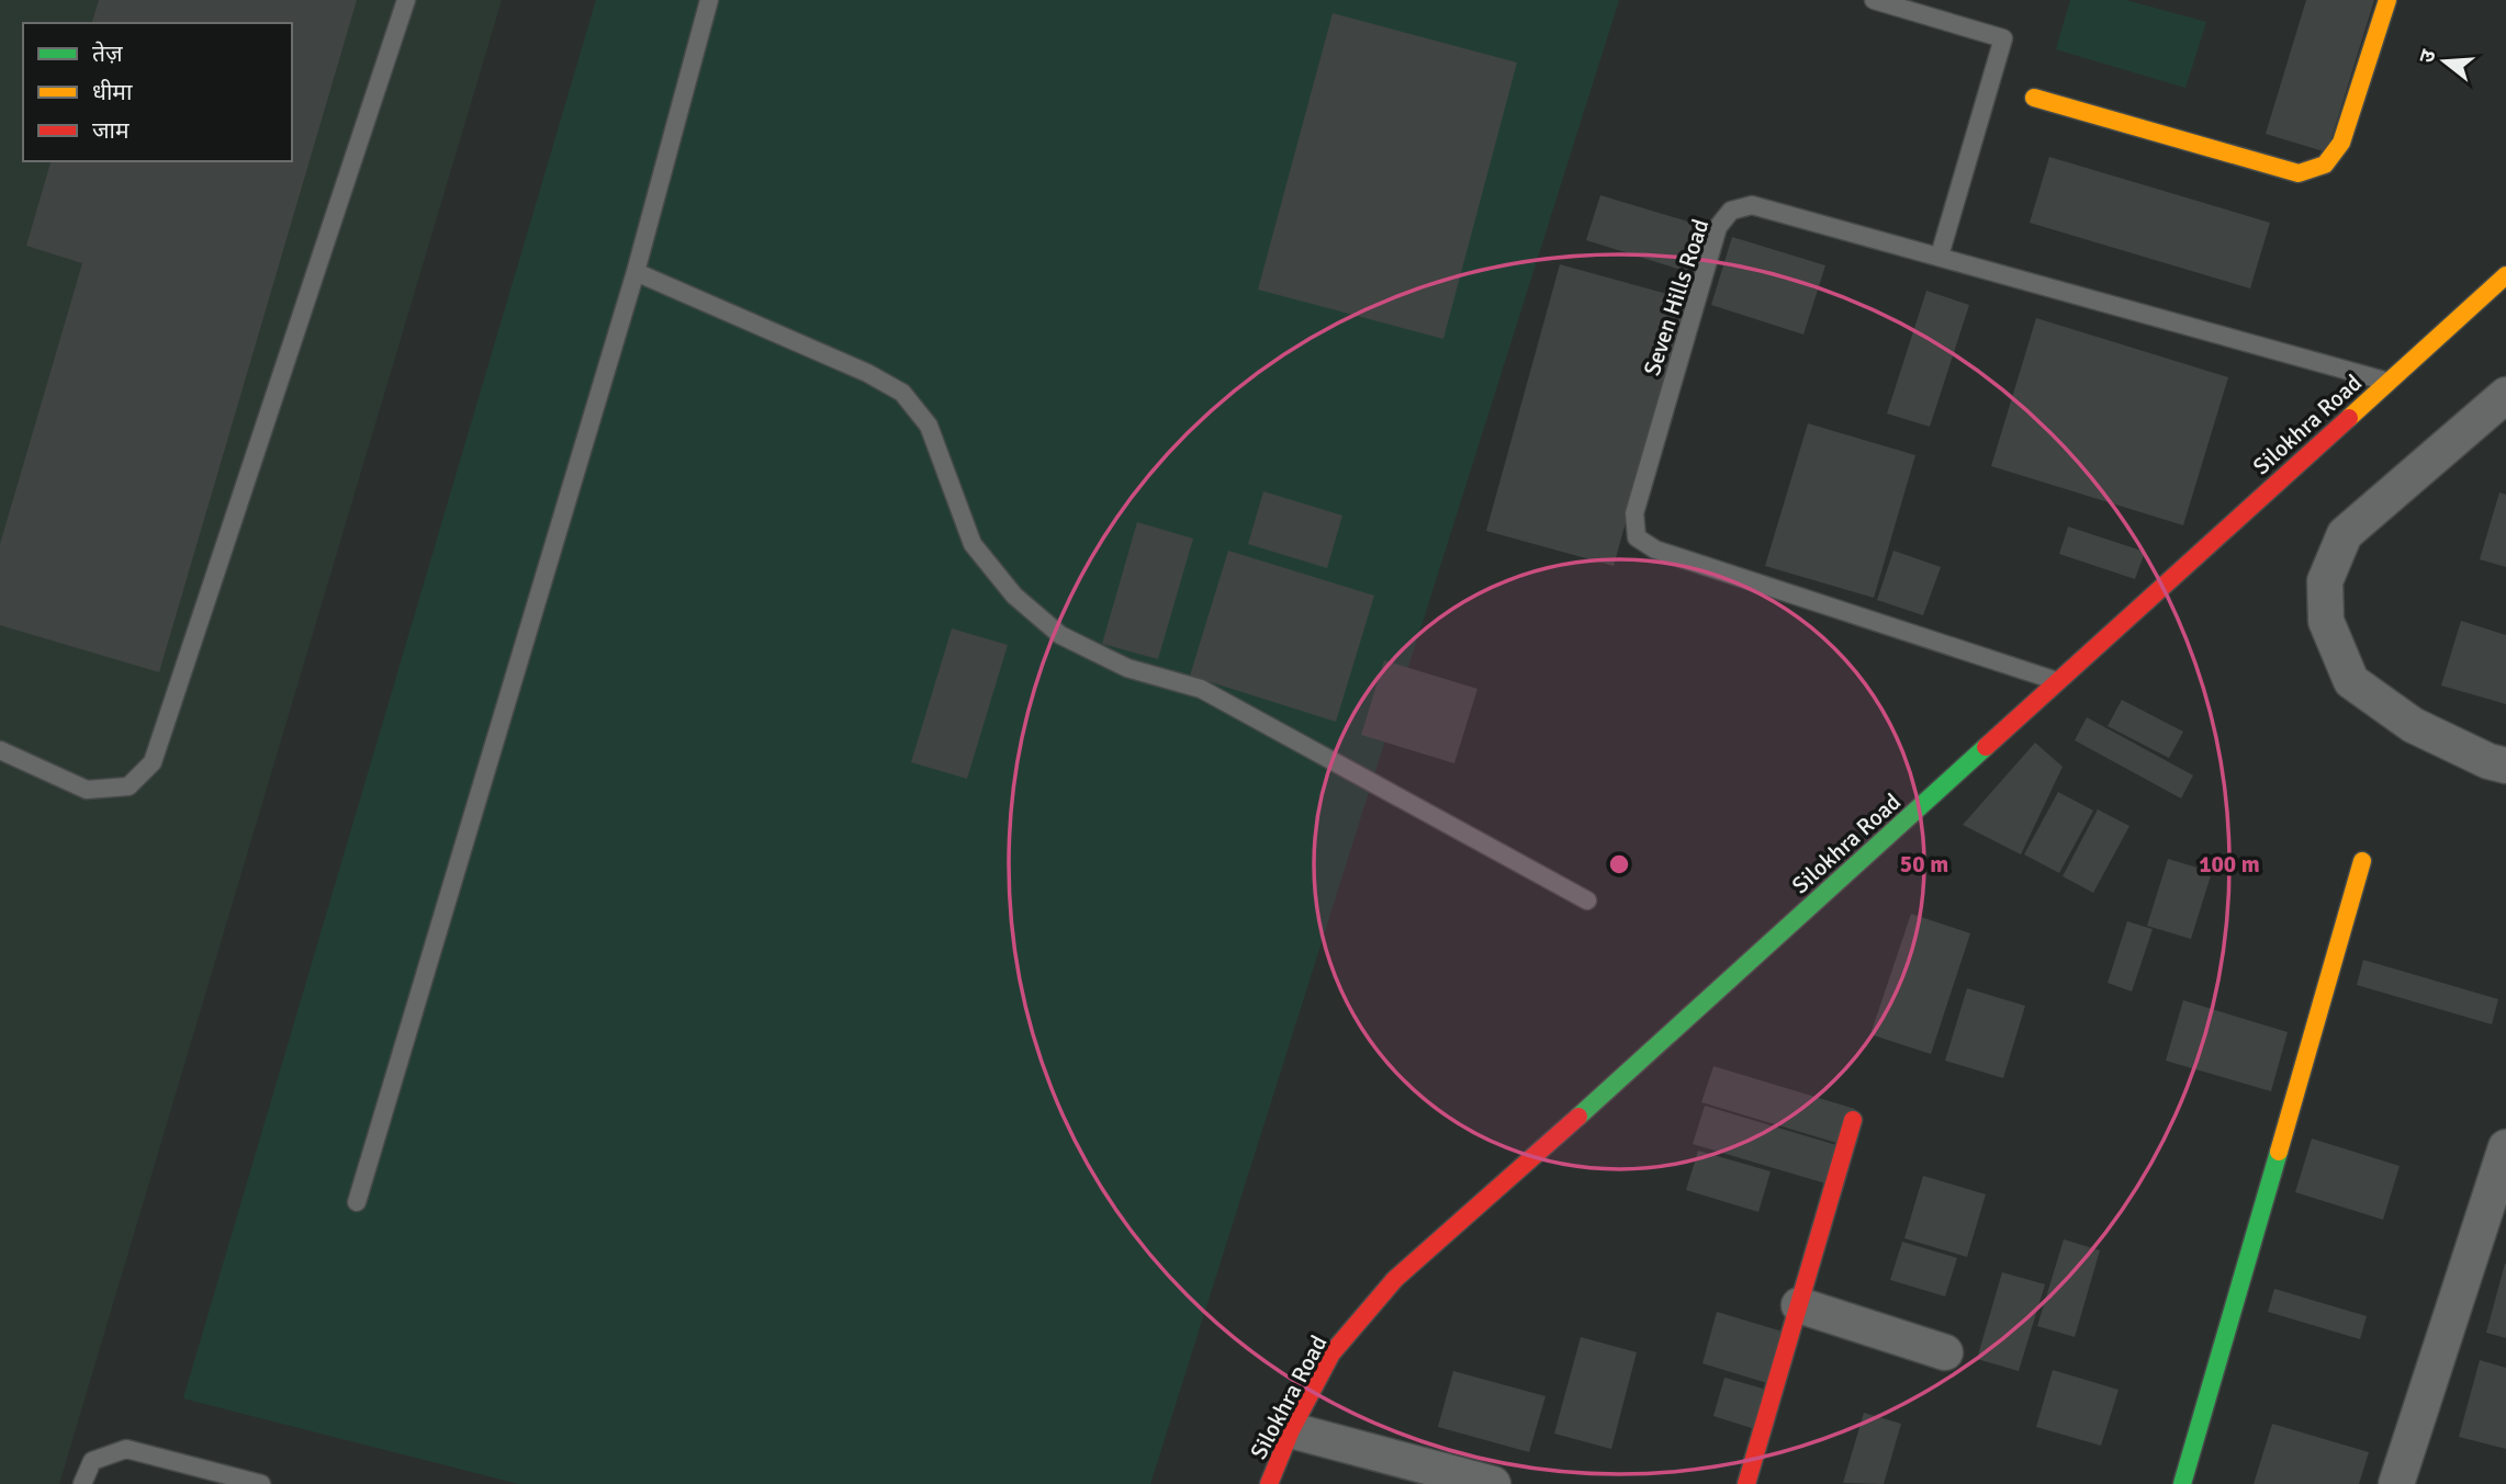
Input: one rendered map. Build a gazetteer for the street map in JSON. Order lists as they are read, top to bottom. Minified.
{"streets":{"street":["Silokhra Road"],"lane":["Seven Hills Road"]},"crossings":[["Seven Hills Road","Silokhra Road"]],"legend":["तेज़","धीमा","जाम"],"north":"left","rings":["50 m","100 m"]}
